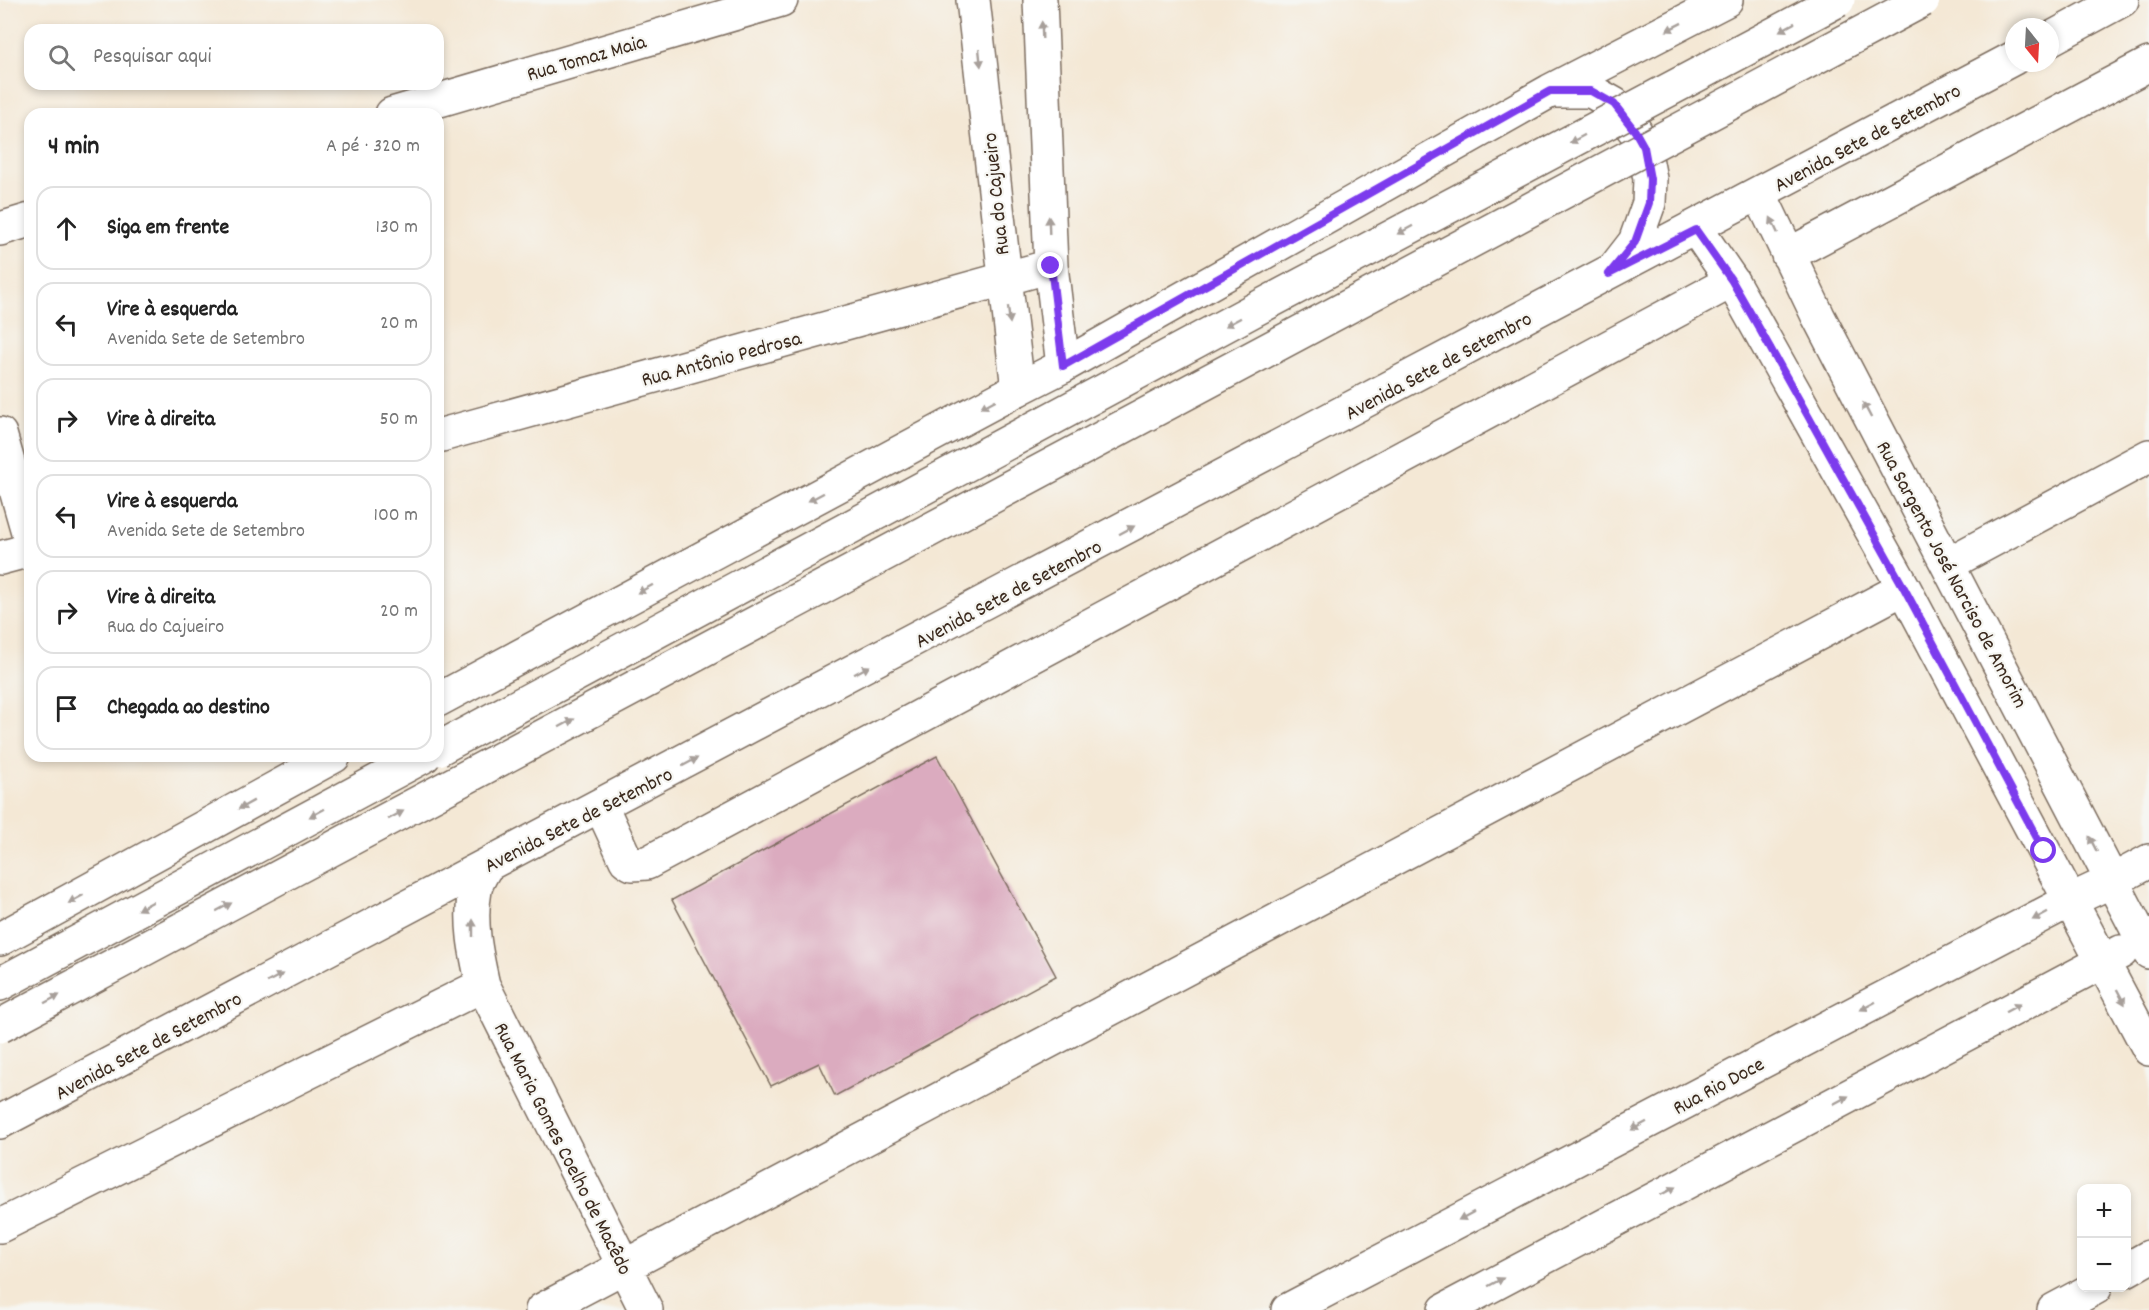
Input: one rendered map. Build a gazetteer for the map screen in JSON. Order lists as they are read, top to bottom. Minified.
{"streets":{"main road":["Rua Tomaz Maia","Avenida Sete de Setembro","Rua do Cajueiro","Rua Antônio Pedrosa","Rua Sargento José Narciso de Amorim","Rua Rio Doce","Rua Maria Gomes Coelho de Macêdo"]},"crossings":[["Avenida Sete de Setembro","Rua Sargento José Narciso de Amorim"],["Avenida Sete de Setembro","Rua Maria Gomes Coelho de Macêdo"],["Rua do Cajueiro","Rua Antônio Pedrosa"],["Rua Sargento José Narciso de Amorim","Rua Rio Doce"]],"north":"bottom","page":{"search":"Pesquisar aqui","heading":["4 min","A pé · 320 m"],"list":[["Siga em frente","130 m"],["Vire à esquerda","Avenida Sete de Setembro","20 m"],["Vire à direita","50 m"],["Vire à esquerda","Avenida Sete de Setembro","100 m"],["Vire à direita","Rua do Cajueiro","20 m"],"Chegada ao destino"],"map_buttons":["+","−"]}}
